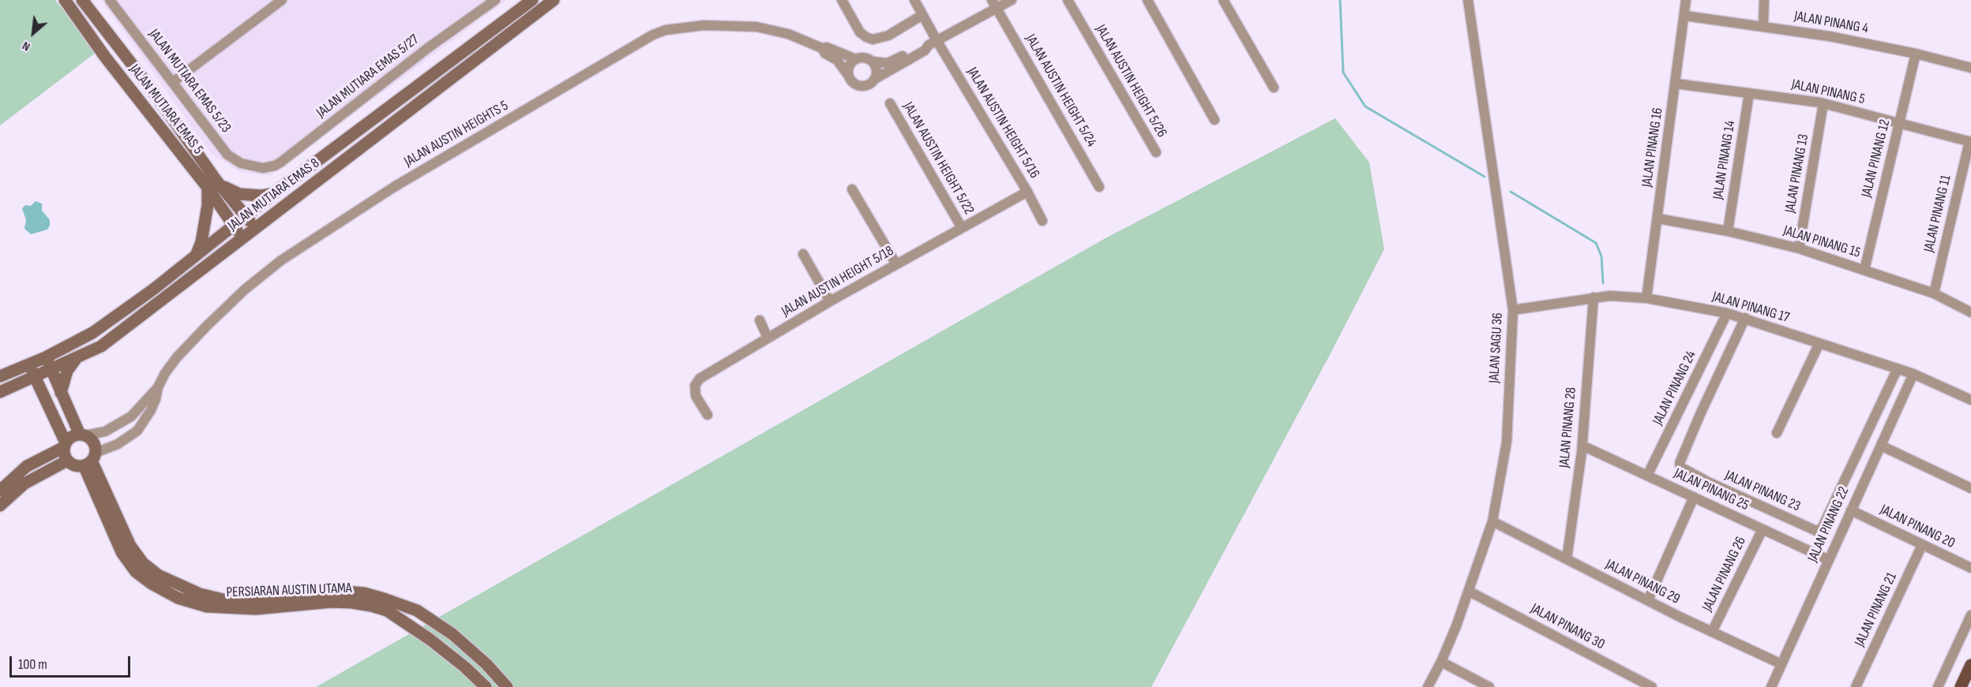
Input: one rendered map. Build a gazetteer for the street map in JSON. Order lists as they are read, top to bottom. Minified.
{"streets":{"street":["JALAN PINANG 4","JALAN MUTIARA EMAS 5/27","JALAN MUTIARA EMAS 5/23","JALAN AUSTIN HEIGHT 5/26","JALAN AUSTIN HEIGHT 5/24","JALAN PINANG 5","JALAN MUTIARA EMAS 5","JALAN AUSTIN HEIGHT 5/16","JALAN AUSTIN HEIGHTS 5","JALAN PINANG 16","JALAN AUSTIN HEIGHT 5/22","JALAN PINANG 12","JALAN PINANG 14","JALAN PINANG 13","JALAN MUTIARA EMAS 8","JALAN PINANG 11","JALAN PINANG 15","JALAN AUSTIN HEIGHT 5/18","JALAN PINANG 17","JALAN SAGU 36","JALAN PINANG 24","JALAN PINANG 28","JALAN PINANG 25","JALAN PINANG 23","JALAN PINANG 22","JALAN PINANG 20","JALAN PINANG 26","JALAN PINANG 29","PERSIARAN AUSTIN UTAMA","JALAN PINANG 21","JALAN PINANG 30"]},"crossings":[["JALAN PINANG 4","JALAN PINANG 16"],["JALAN PINANG 4","JALAN PINANG 12"],["JALAN MUTIARA EMAS 5/27","JALAN MUTIARA EMAS 5/23"],["JALAN PINANG 5","JALAN PINANG 16"],["JALAN PINANG 5","JALAN PINANG 12"],["JALAN PINANG 5","JALAN PINANG 14"],["JALAN PINANG 5","JALAN PINANG 13"],["JALAN PINANG 5","JALAN PINANG 11"],["JALAN MUTIARA EMAS 5","JALAN MUTIARA EMAS 8"],["JALAN AUSTIN HEIGHT 5/16","JALAN AUSTIN HEIGHT 5/18"],["JALAN AUSTIN HEIGHTS 5","PERSIARAN AUSTIN UTAMA"],["JALAN PINANG 16","JALAN PINANG 15"],["JALAN PINANG 16","JALAN PINANG 17"],["JALAN AUSTIN HEIGHT 5/22","JALAN AUSTIN HEIGHT 5/18"],["JALAN PINANG 12","JALAN PINANG 15"],["JALAN PINANG 14","JALAN PINANG 15"],["JALAN PINANG 13","JALAN PINANG 15"],["JALAN PINANG 11","JALAN PINANG 15"],["JALAN PINANG 17","JALAN SAGU 36"],["JALAN PINANG 17","JALAN PINANG 24"],["JALAN PINANG 17","JALAN PINANG 28"],["JALAN PINANG 17","JALAN PINANG 23"],["JALAN PINANG 17","JALAN PINANG 22"],["JALAN SAGU 36","JALAN PINANG 29"],["JALAN SAGU 36","JALAN PINANG 30"],["JALAN PINANG 24","JALAN PINANG 25"],["JALAN PINANG 28","JALAN PINANG 25"],["JALAN PINANG 28","JALAN PINANG 29"],["JALAN PINANG 25","JALAN PINANG 22"],["JALAN PINANG 25","JALAN PINANG 26"],["JALAN PINANG 22","JALAN PINANG 20"],["JALAN PINANG 22","JALAN PINANG 29"],["JALAN PINANG 20","JALAN PINANG 21"],["JALAN PINANG 26","JALAN PINANG 29"]],"scale_bar":"100 m","north":"bottom left"}
